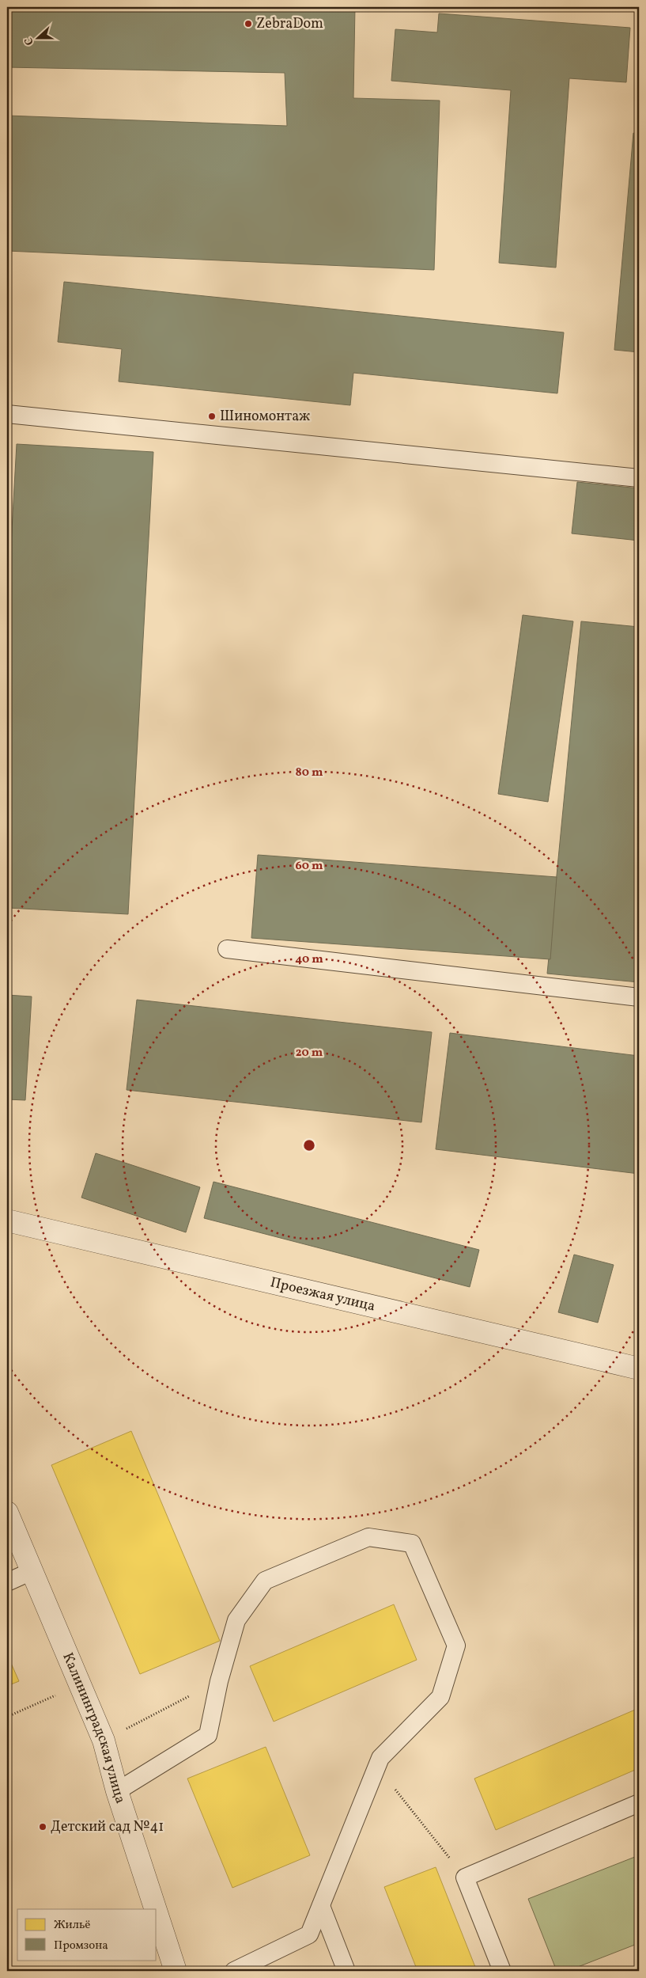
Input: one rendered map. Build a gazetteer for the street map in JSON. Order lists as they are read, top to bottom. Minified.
{"streets":{"street":["Проезжая улица","Калининградская улица"]},"places":["ZebraDom","Шиномонтаж","Детский сад №41"],"legend":["Жильё","Промзона"],"north":"left","rings":["80 m","60 m","40 m","20 m"]}
